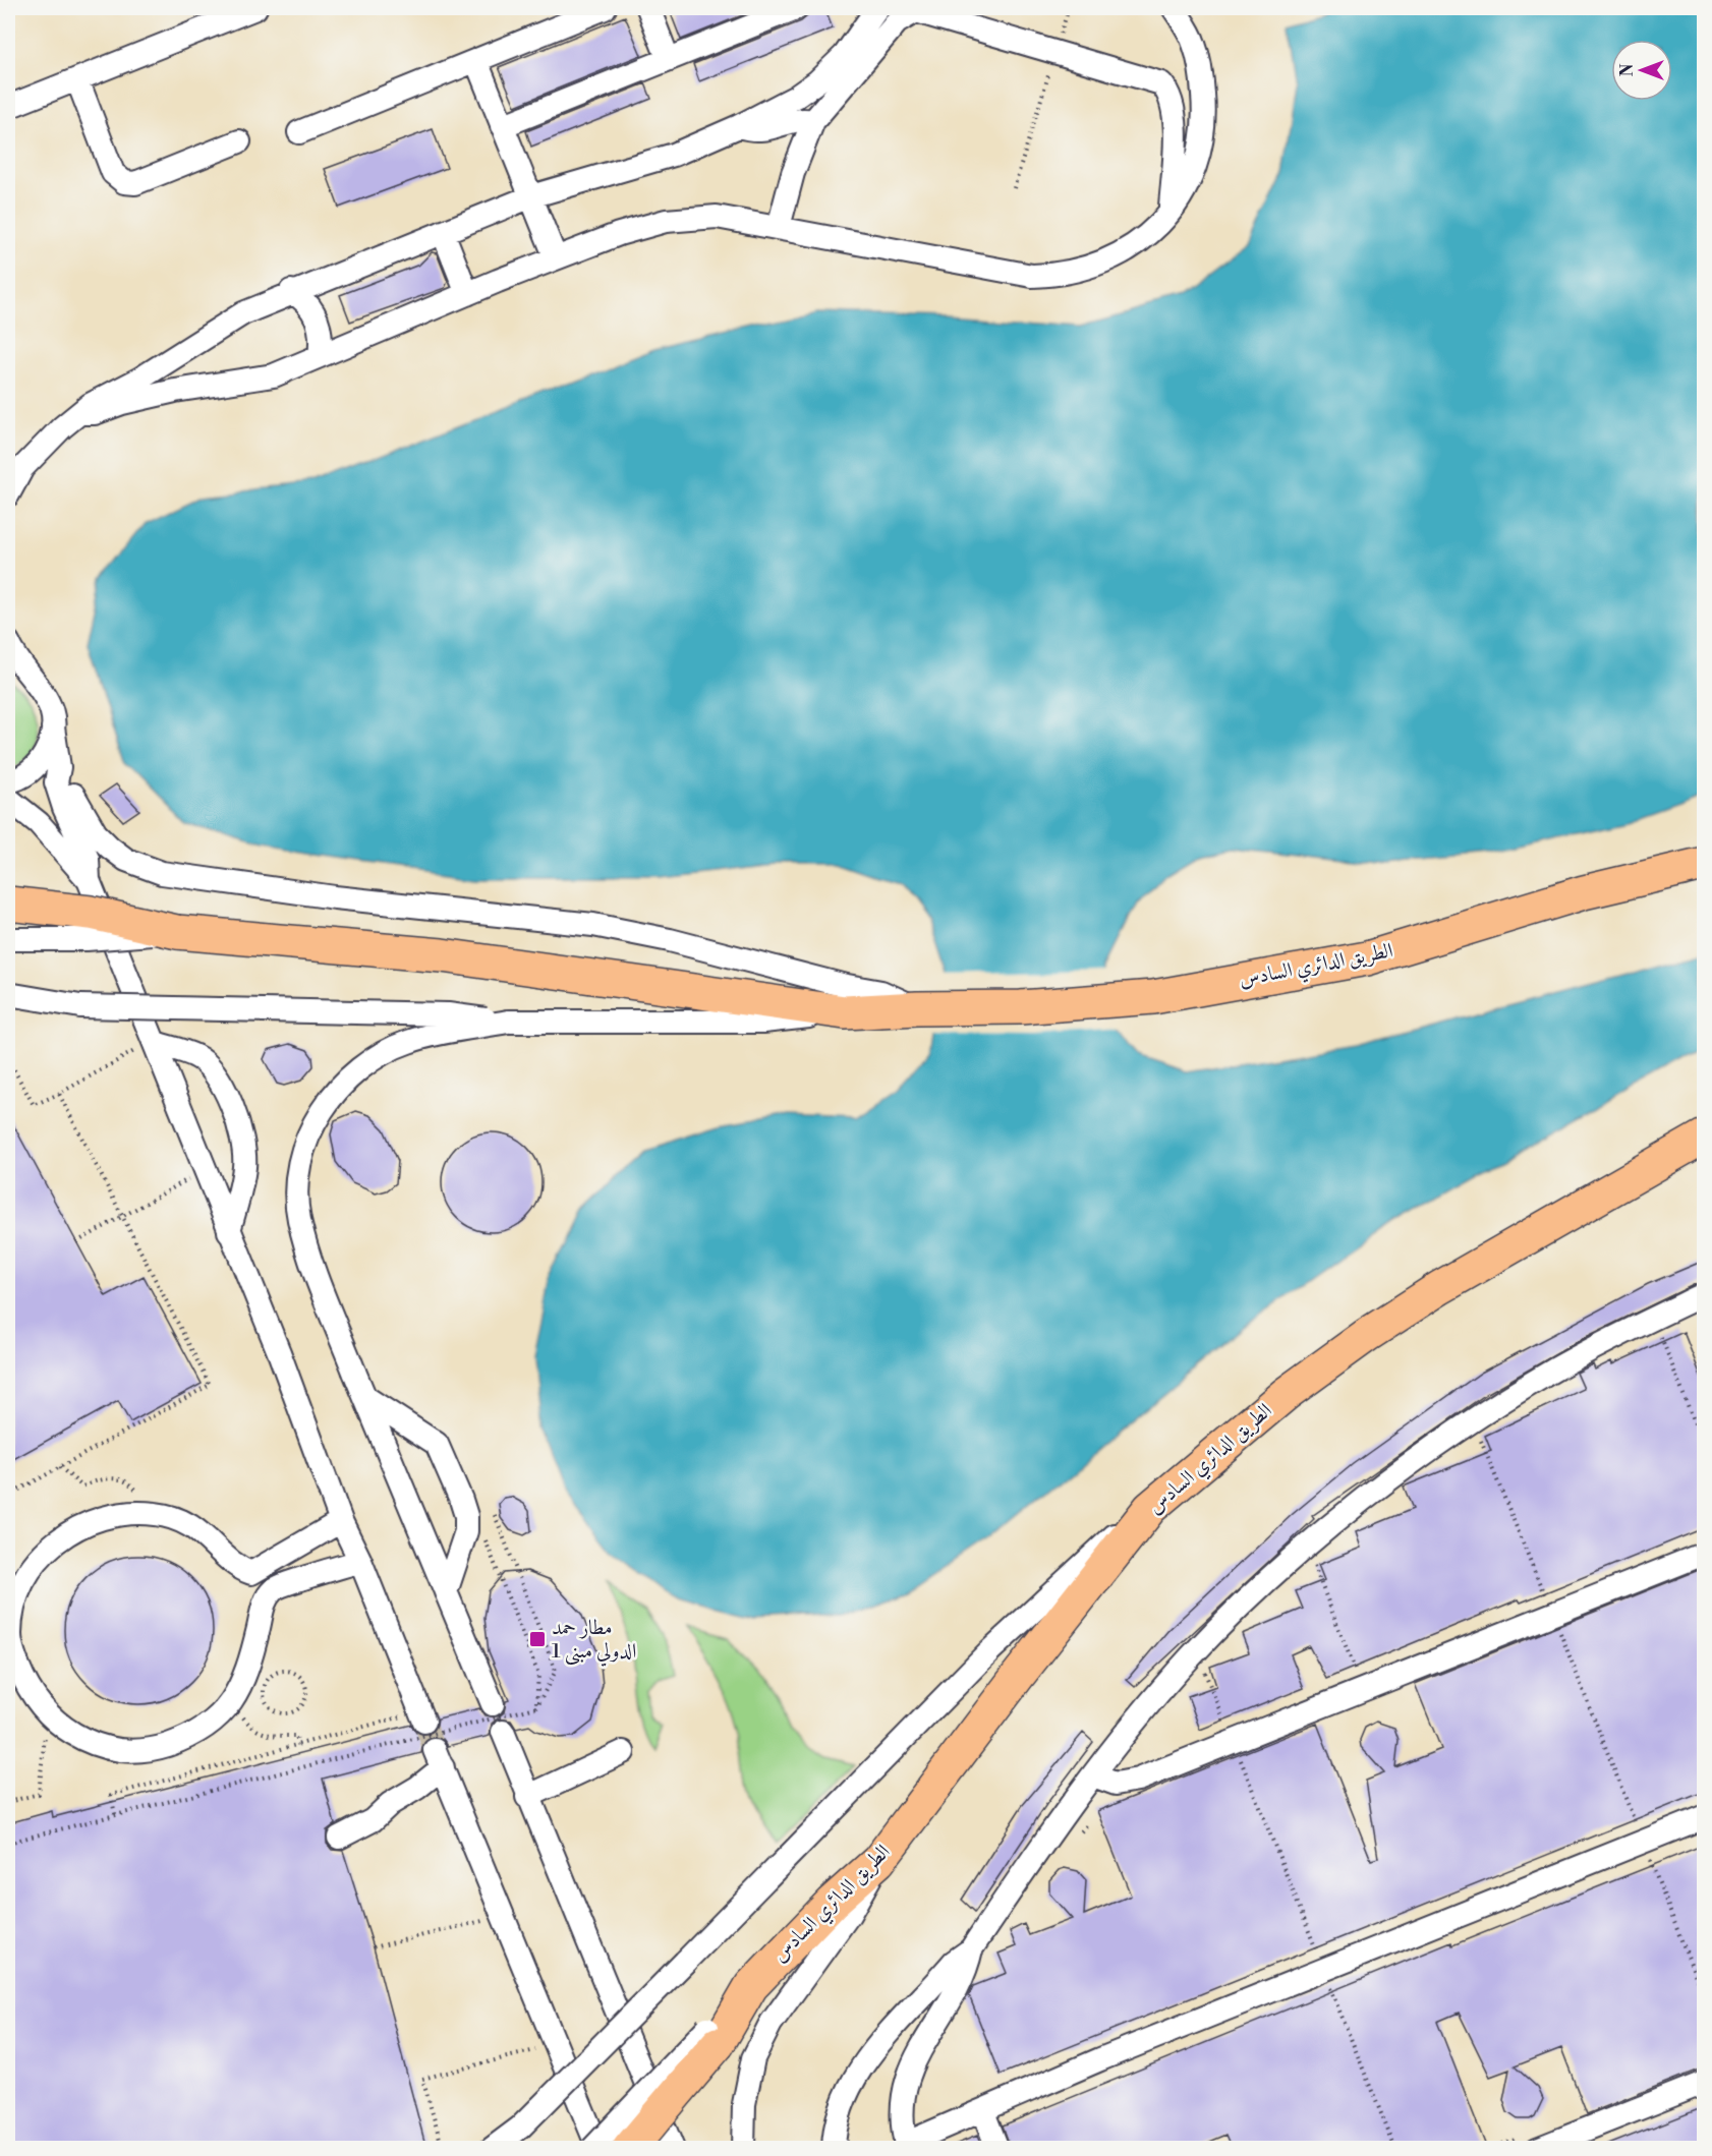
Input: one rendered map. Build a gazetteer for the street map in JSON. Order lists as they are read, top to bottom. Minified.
{"streets":{"highway":["الطريق الدائري السادس"]},"places":{"transit":["مطار حمد الدولي مبنى 1"]},"north":"left"}
